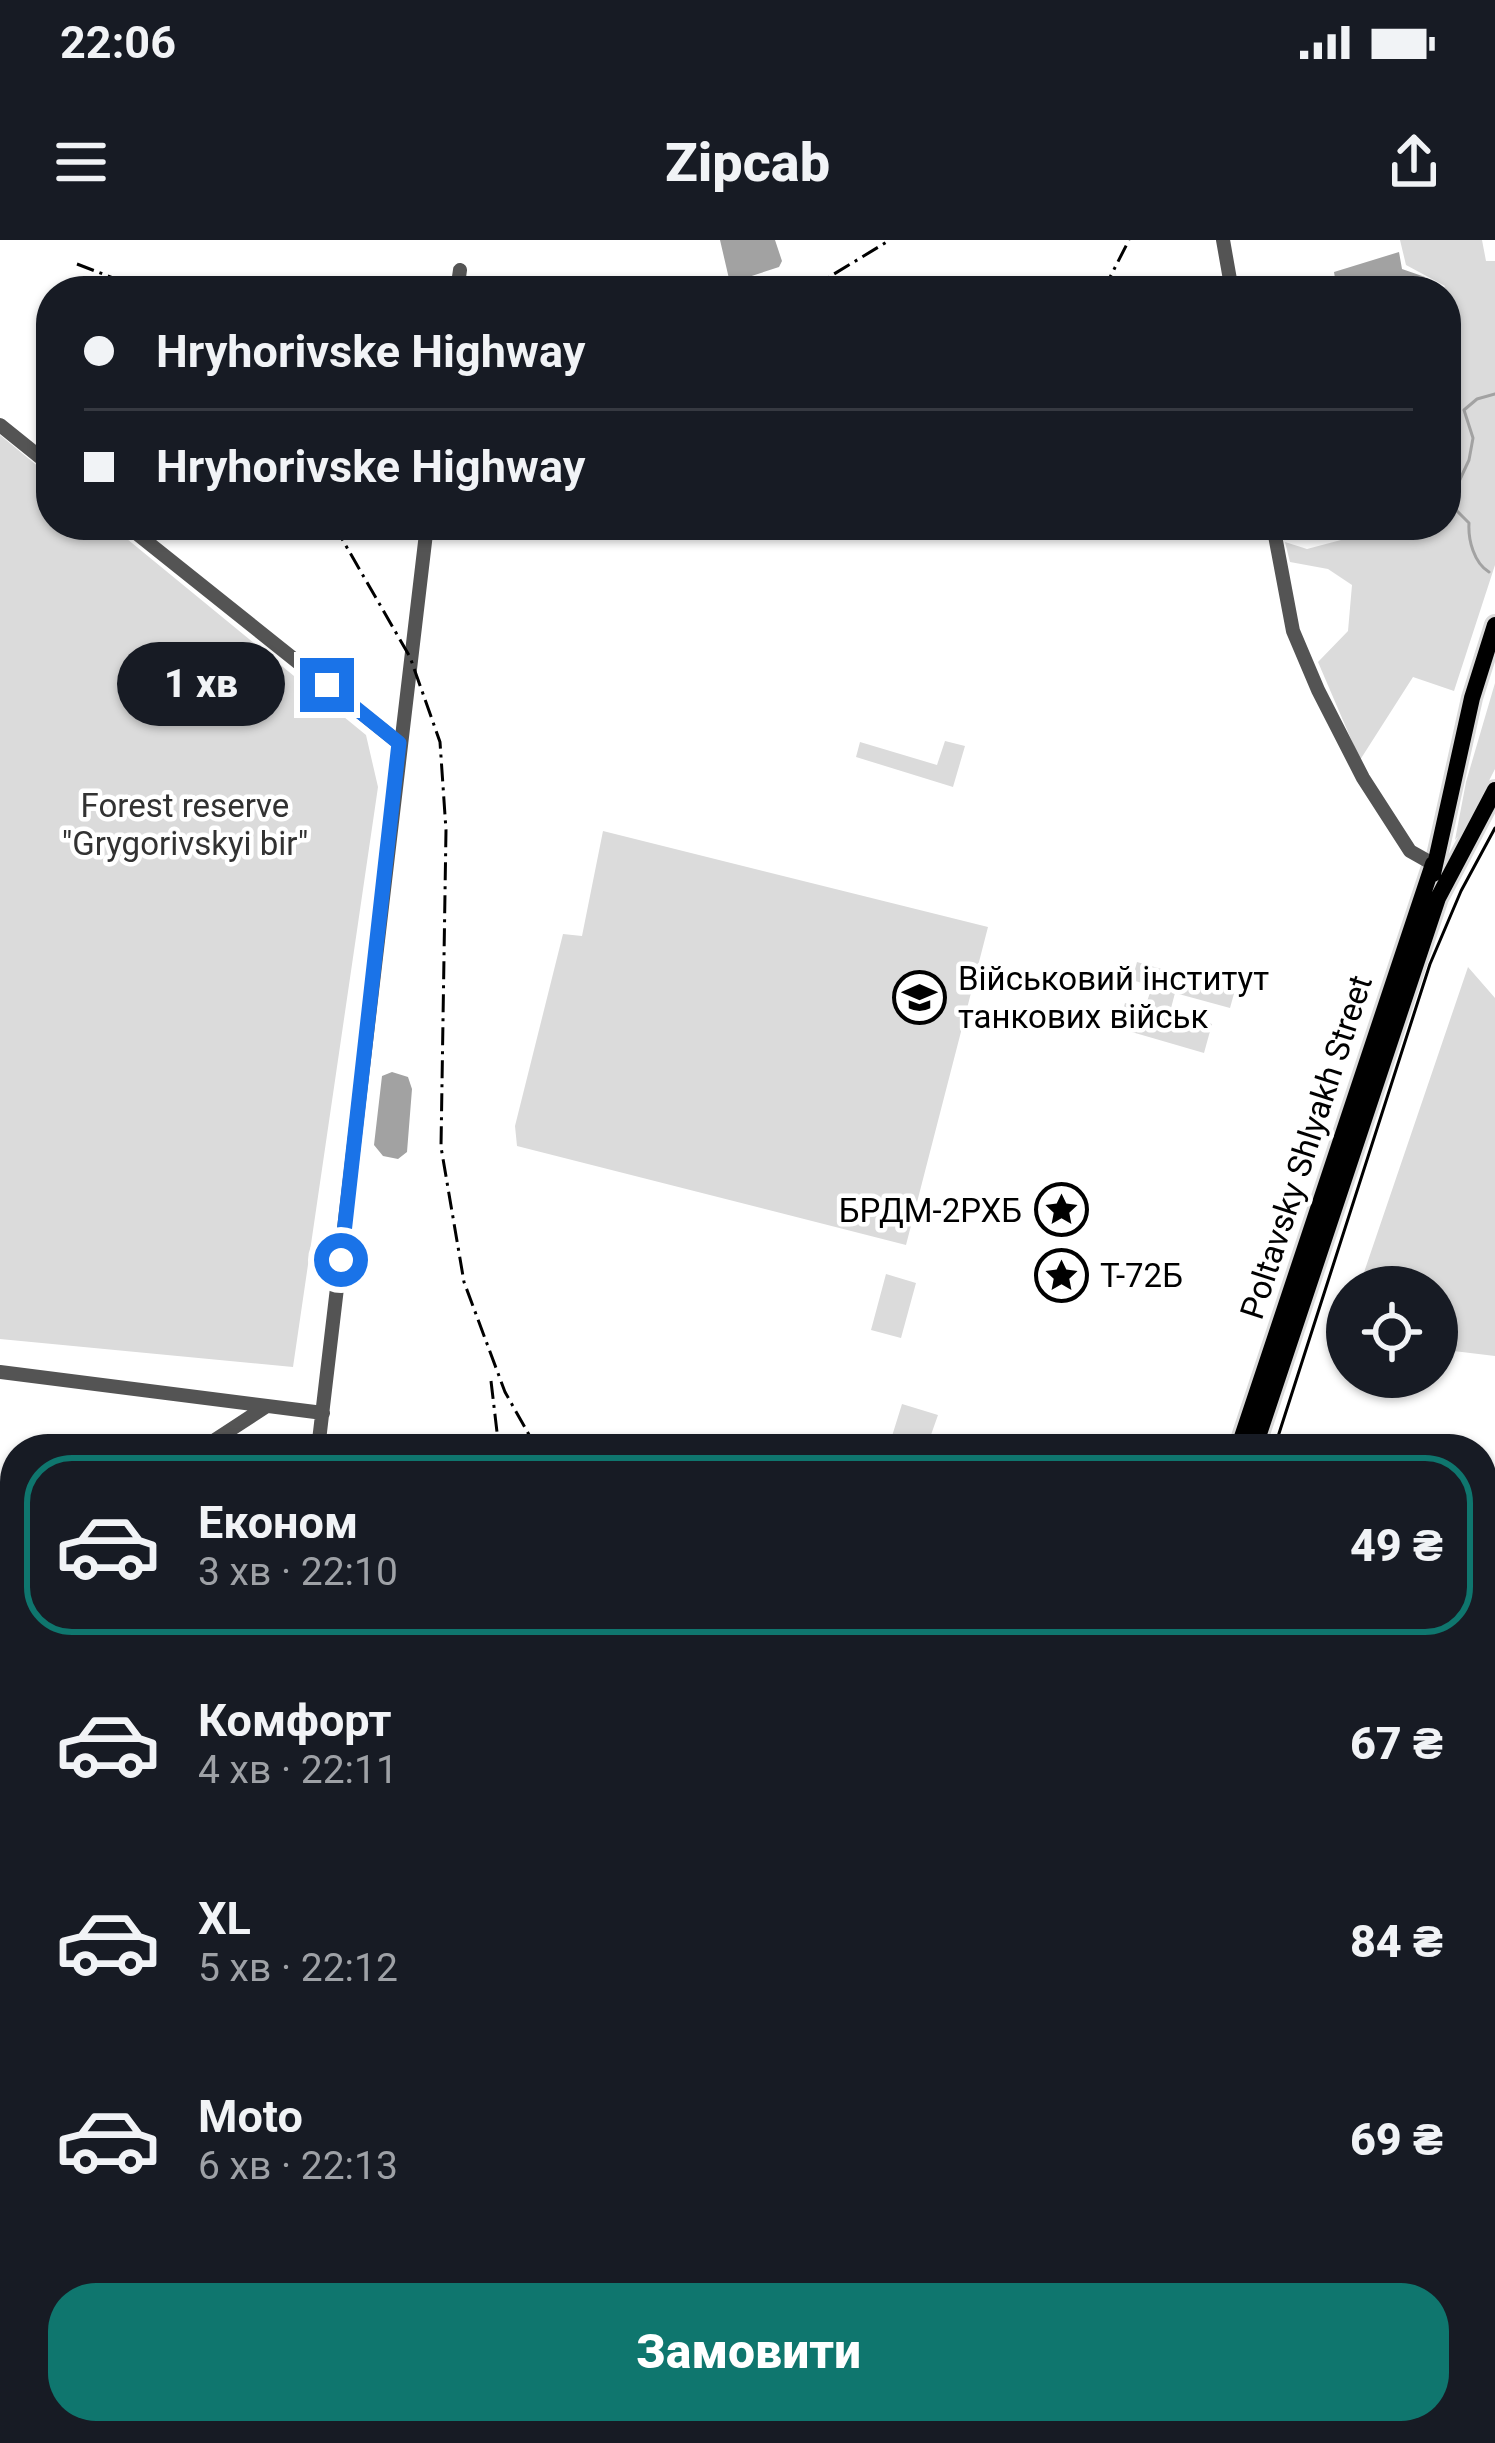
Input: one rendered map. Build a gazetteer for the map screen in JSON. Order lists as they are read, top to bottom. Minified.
{"streets":{"main road":["Poltavsky Shlyakh Street"]},"parks":["Forest reserve \"Grygorivskyi bir\""],"places":{"school or university":["Військовий інститут танкових військ"],"place":["БРДМ-2РХБ","Т-72Б"]},"page":{"status":"22:06","header":"Zipcab","banner":["Hryhorivske Highway","Hryhorivske Highway"],"bubble":"1 хв","list":[{"name":"Економ","note":"3 хв · 22:10","value":"49 ₴"},{"name":"Комфорт","note":"4 хв · 22:11","value":"67 ₴"},{"name":"XL","note":"5 хв · 22:12","value":"84 ₴"},{"name":"Moto","note":"6 хв · 22:13","value":"69 ₴"}],"buttons":"Замовити"}}
